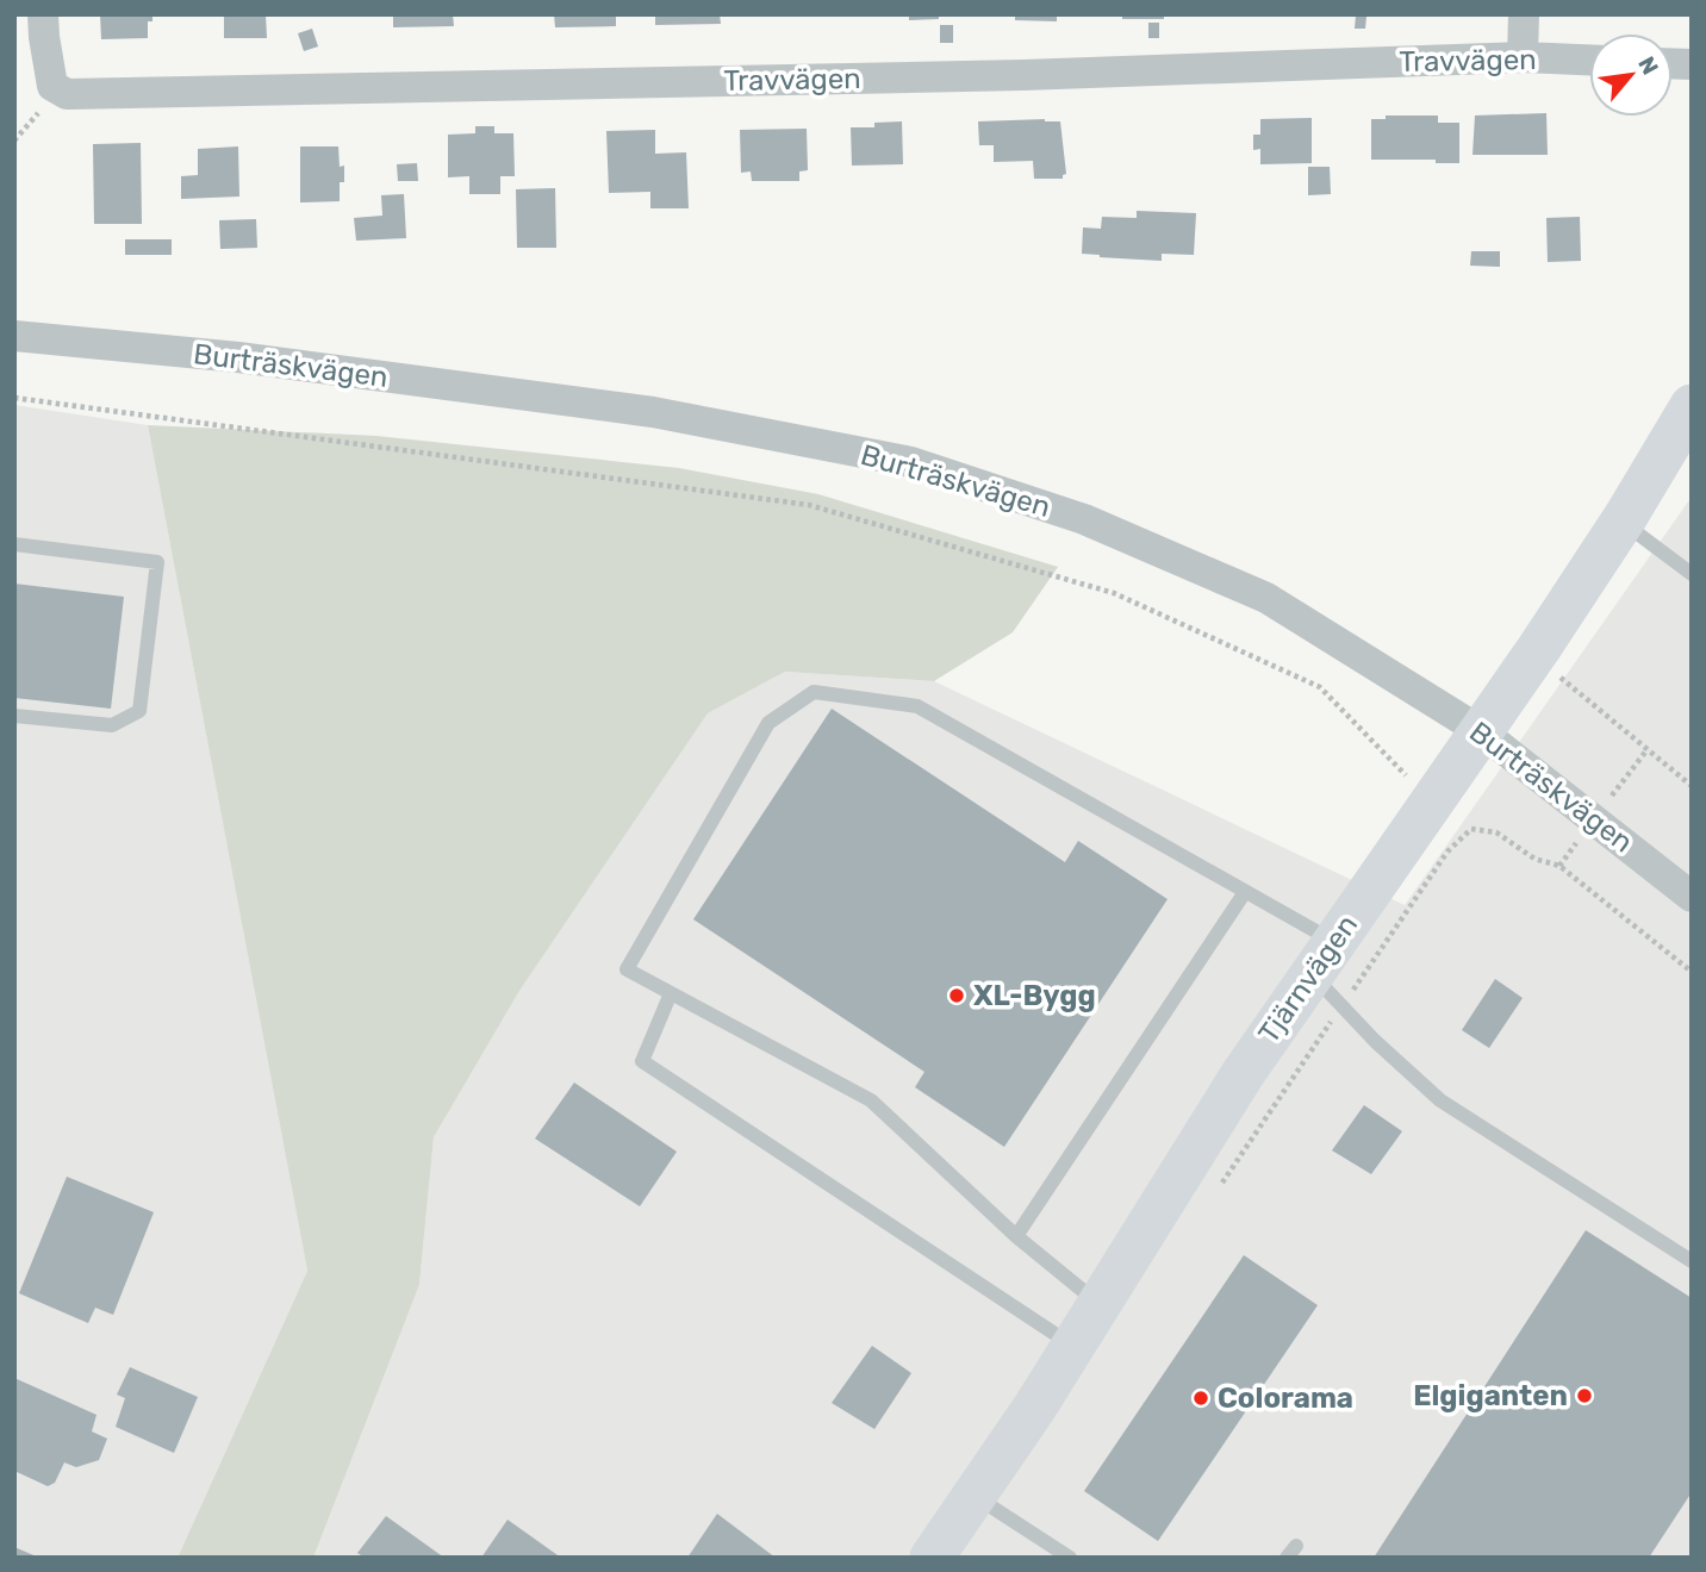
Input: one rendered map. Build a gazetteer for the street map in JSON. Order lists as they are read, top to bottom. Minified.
{"streets":{"street":["Travvägen","Burträskvägen","Tjärnvägen"]},"crossings":[["Burträskvägen","Tjärnvägen"]],"places":["XL-Bygg","Elgiganten","Colorama"],"north":"top right"}
